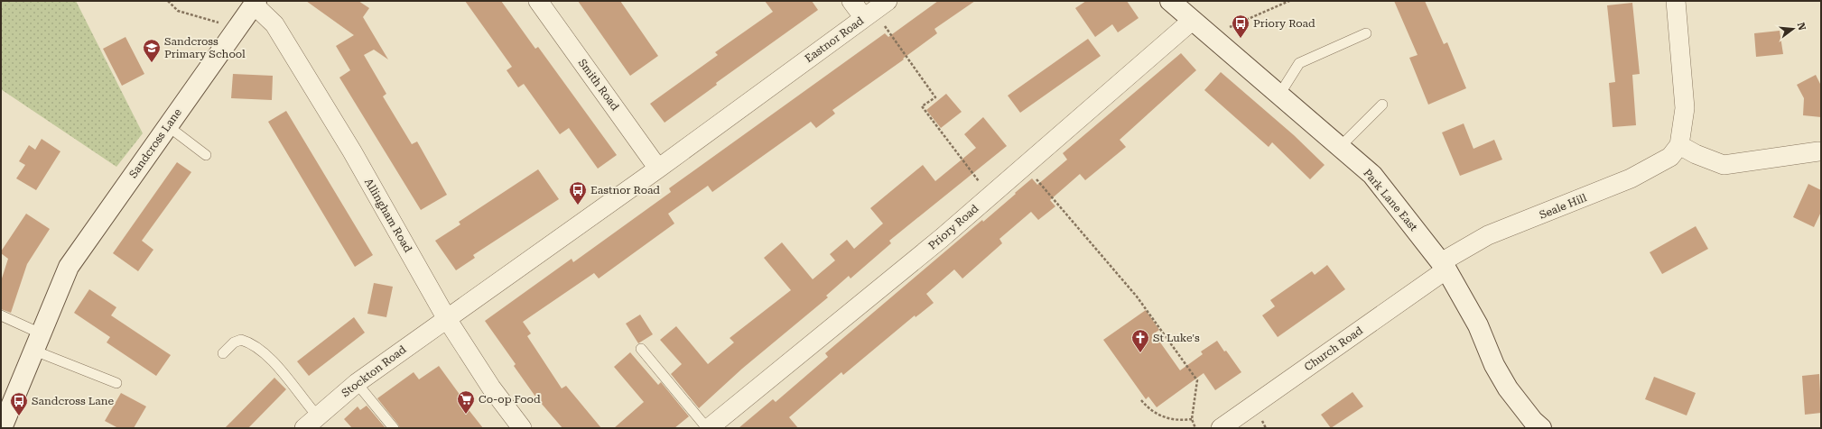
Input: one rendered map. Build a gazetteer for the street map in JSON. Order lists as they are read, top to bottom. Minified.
{"streets":{"street":["Eastnor Road","Smith Road","Sandcross Lane","Park Lane East","Seale Hill","Allingham Road","Priory Road","Church Road","Stockton Road"]},"crossings":[["Eastnor Road","Smith Road"],["Eastnor Road","Allingham Road"],["Eastnor Road","Stockton Road"],["Sandcross Lane","Allingham Road"],["Park Lane East","Seale Hill"],["Park Lane East","Priory Road"],["Park Lane East","Church Road"],["Seale Hill","Church Road"],["Allingham Road","Stockton Road"]],"places":{"bus stop":["Priory Road","Eastnor Road","Sandcross Lane"],"school or university":["Sandcross Primary School"],"church":["St Luke's"],"supermarket":["Co-op Food"]},"north":"right"}
